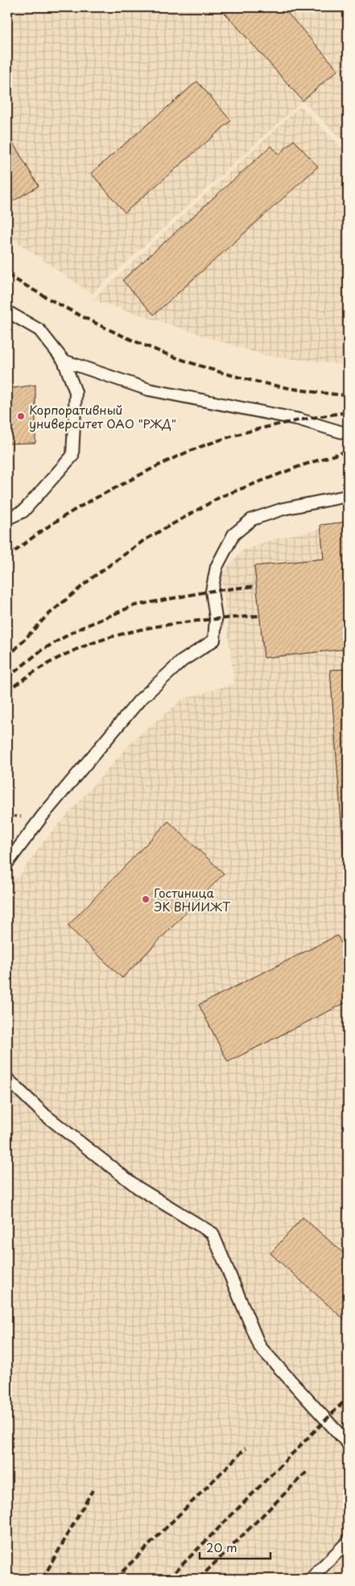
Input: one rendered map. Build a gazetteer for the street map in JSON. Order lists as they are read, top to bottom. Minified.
{"places":["Корпоративный университет ОАО \"РЖД\"","Гостиница ЭК ВНИИЖТ"],"scale_bar":"20 m"}
